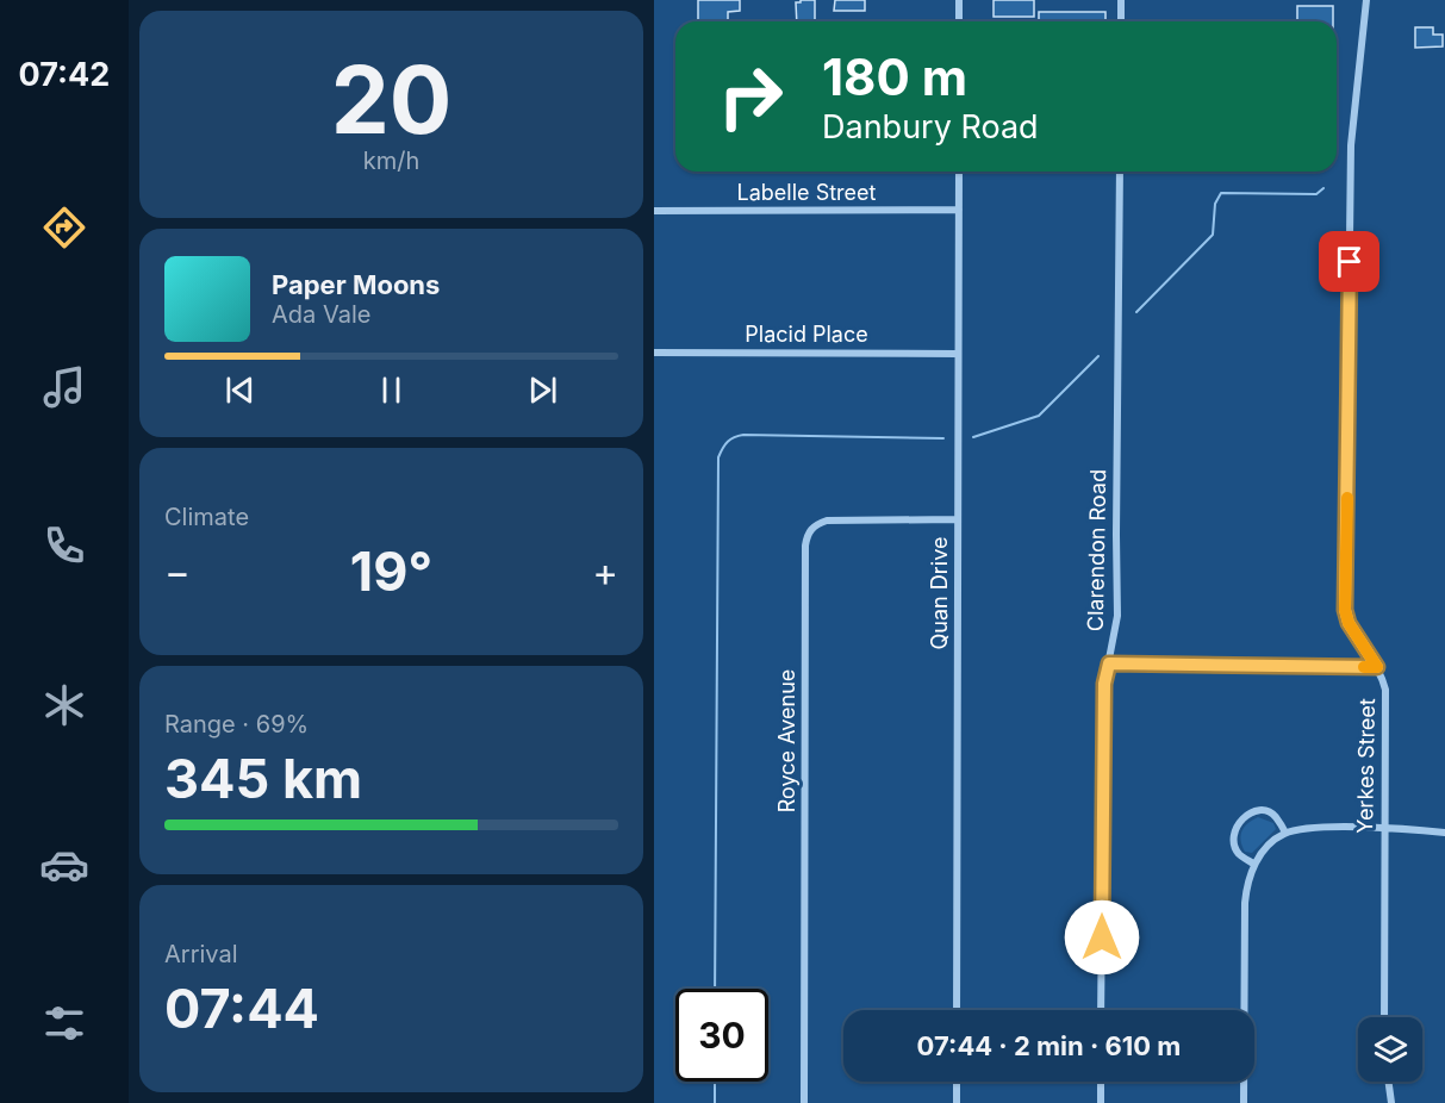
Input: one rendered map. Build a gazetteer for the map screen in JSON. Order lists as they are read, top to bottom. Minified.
{"streets":{"street":["Labelle Street","Placid Place","Clarendon Road","Quan Drive","Royce Avenue","Yerkes Street"]},"crossings":[["Labelle Street","Quan Drive"],["Placid Place","Quan Drive"],["Quan Drive","Royce Avenue"]],"page":{"tabs":"07:42","tile":[["20","km/h"],"Climate",["Range · 69%","345 km"],["Arrival","07:44"]],"turn":["180 m","Danbury Road"],"song":["Paper Moons","Ada Vale"],"heat":["−","19°","+"],"limit":"30","trip":"07:44 · 2 min · 610 m"}}
